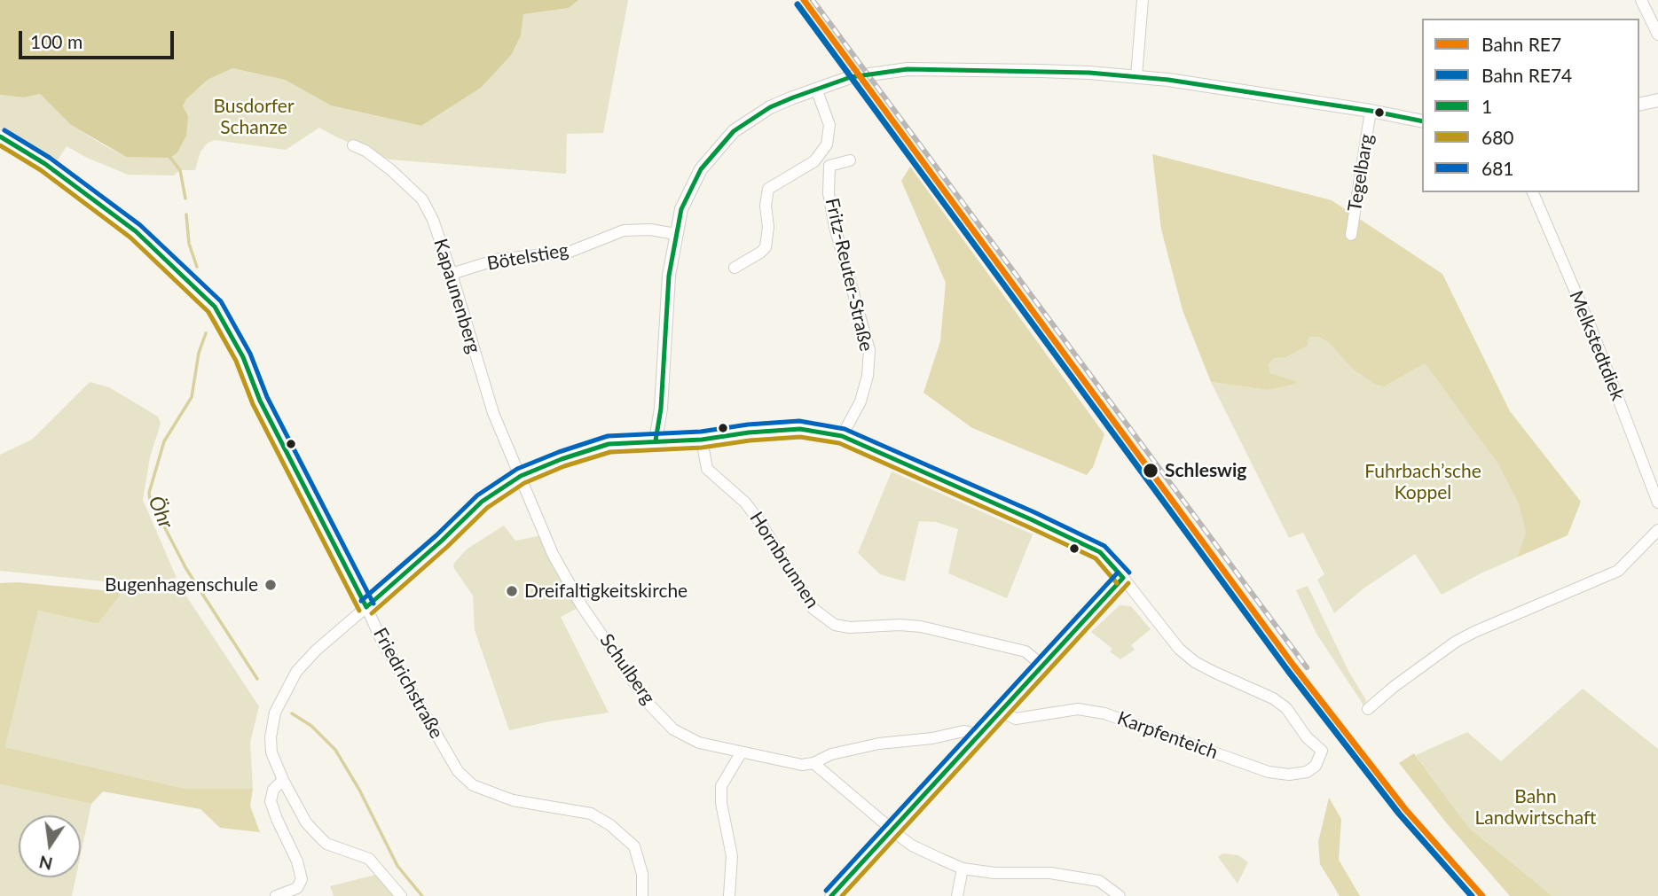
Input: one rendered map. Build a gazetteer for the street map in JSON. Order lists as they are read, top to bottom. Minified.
{"streets":{"street":["Tegelbarg","Bötelstieg","Fritz-Reuter-Straße","Kapaunenberg","Melkstedtdiek","Hornbrunnen","Schulberg","Friedrichstraße","Karpfenteich"]},"crossings":[["Bötelstieg","Kapaunenberg"],["Kapaunenberg","Schulberg"]],"water":["Öhr"],"parks":["Busdorfer Schanze","Fuhrbach’sche Koppel","Bahn Landwirtschaft"],"places":["Schleswig","Bugenhagenschule","Dreifaltigkeitskirche"],"lines":["rail line RE7","rail line RE74","transit line 1","transit line 681","transit line 680"],"legend":["Bahn RE7","Bahn RE74","1","680","681"],"scale_bar":"100 m","north":"bottom"}
